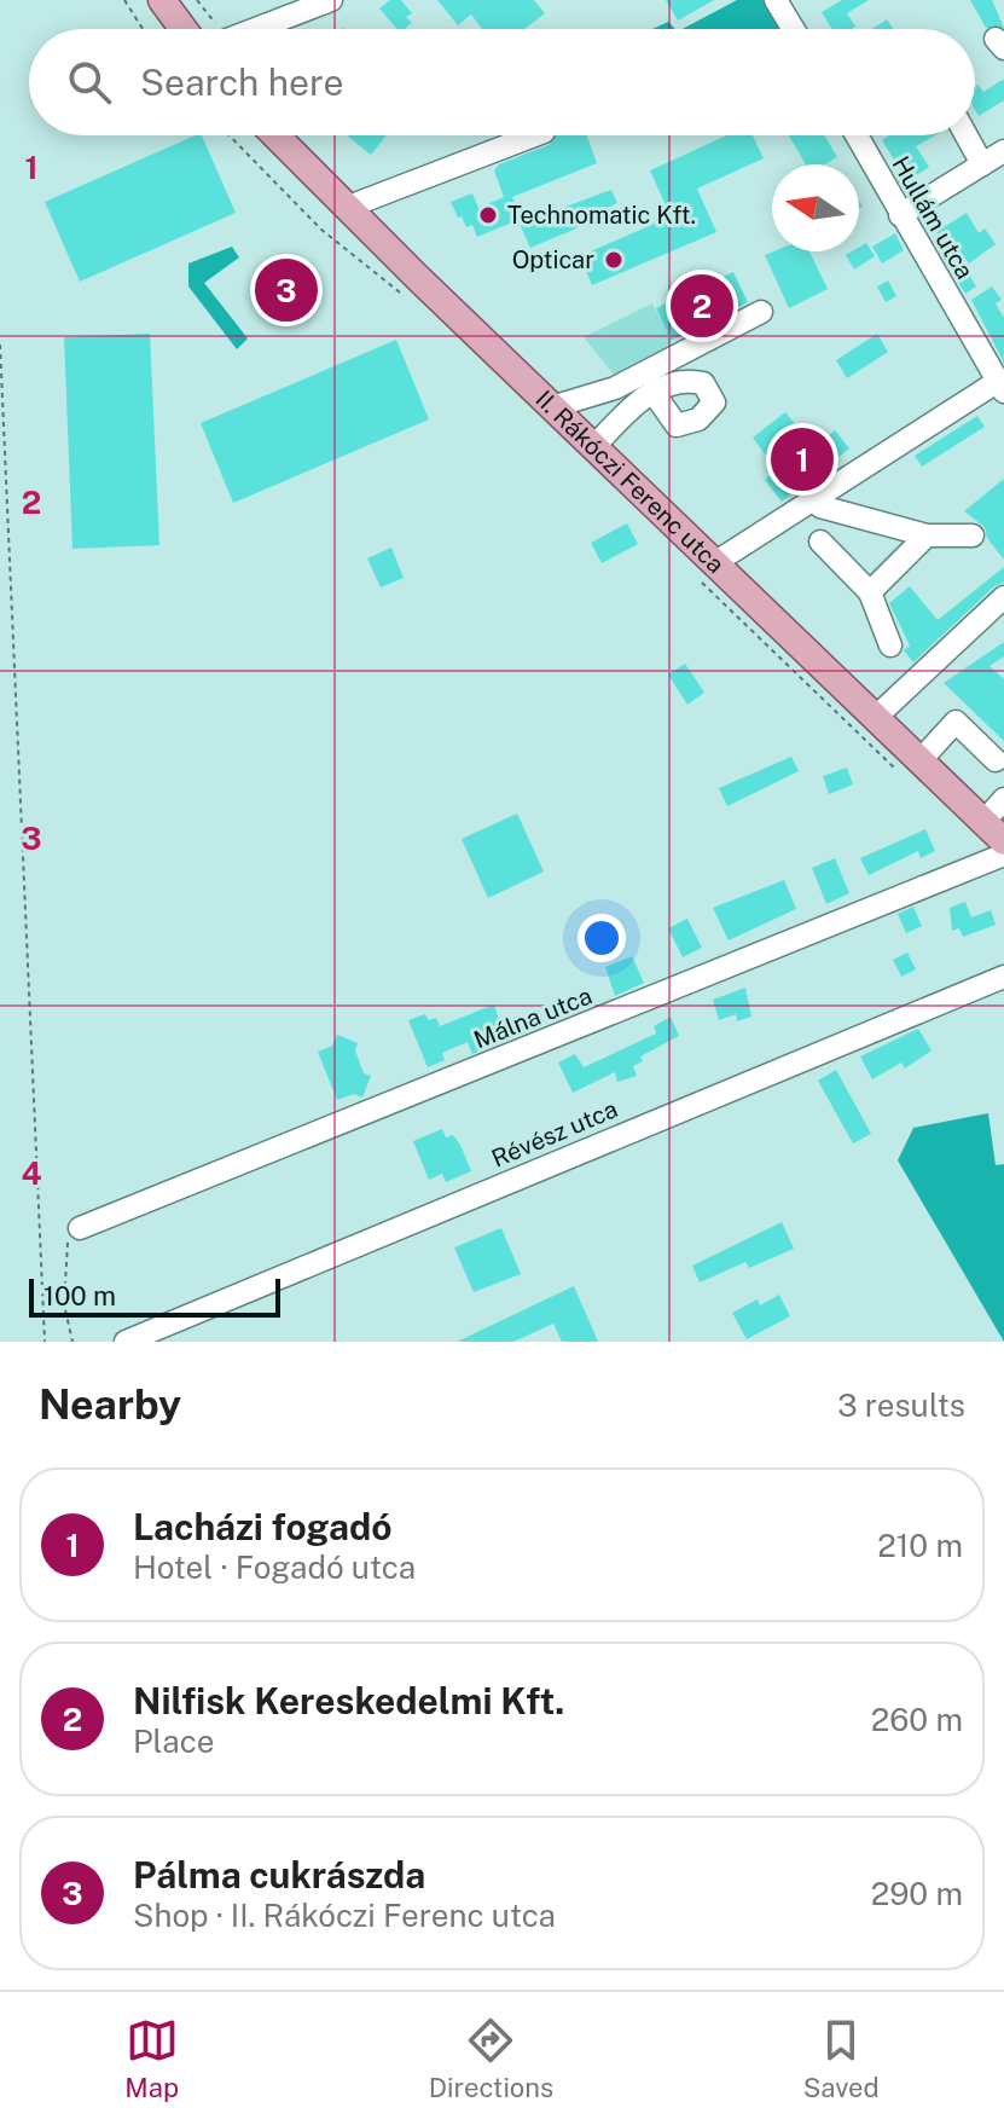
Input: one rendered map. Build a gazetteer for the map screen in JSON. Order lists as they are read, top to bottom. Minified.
{"streets":{"main road":["II. Rákóczi Ferenc utca"],"street":["Hullám utca","Málna utca","Révész utca"]},"places":["Technomatic Kft.","Opticar"],"scale_bar":"100 m","north":"left","page":{"search":"Search here","pins":["3","2","1"],"scale":"100 m","heading":["Nearby","3 results"],"list":[{"mark":"1","name":"Lacházi fogadó","note":"Hotel · Fogadó utca","value":"210 m"},{"mark":"2","name":"Nilfisk Kereskedelmi Kft.","note":"Place","value":"260 m"},{"mark":"3","name":"Pálma cukrászda","note":"Shop · II. Rákóczi Ferenc utca","value":"290 m"}],"nav":["Map","Directions","Saved"]},"grid":{"rows":["1","2","3","4"]}}
